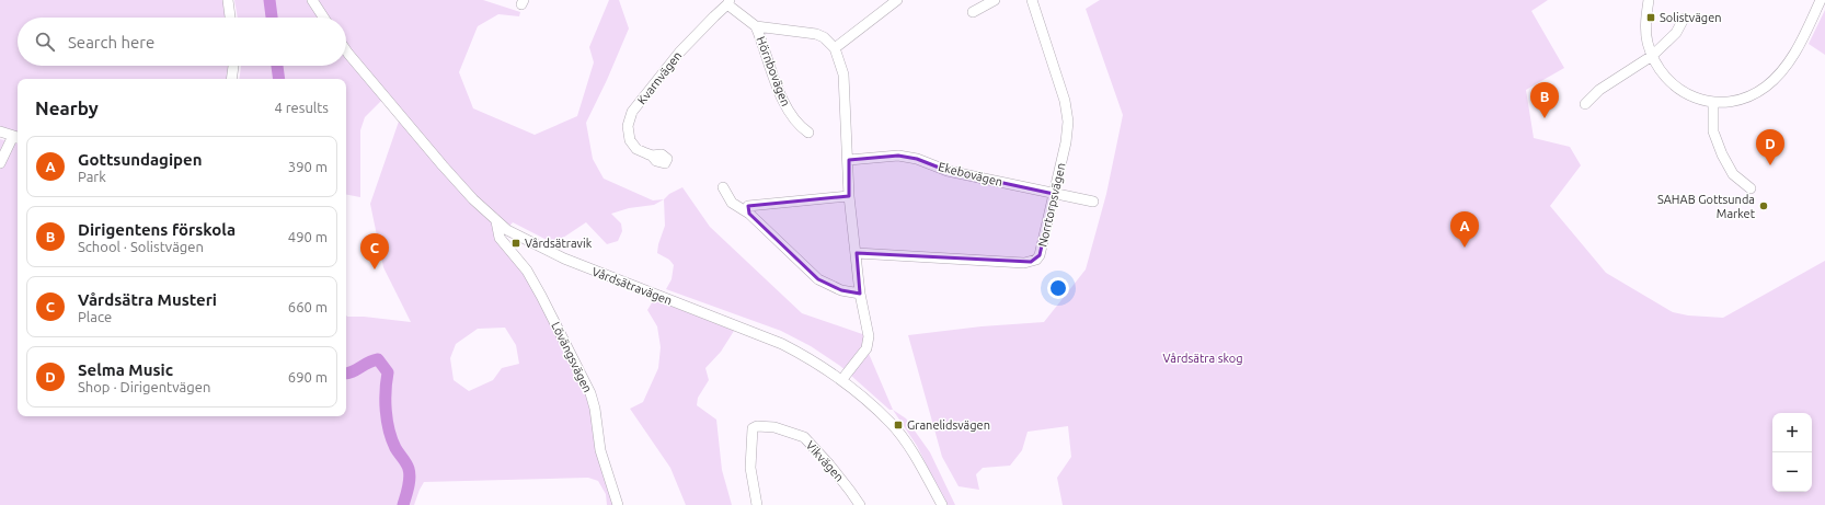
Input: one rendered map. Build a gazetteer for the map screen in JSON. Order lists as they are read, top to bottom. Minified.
{"streets":{"street":["Hörnbovägen","Kvarnvägen","Ekebovägen","Norrtorpsvägen","Vårdsätravägen","Lövängsvägen","Vikvägen"]},"crossings":[["Ekebovägen","Norrtorpsvägen"],["Vårdsätravägen","Lövängsvägen"]],"parks":["Vårdsätra skog"],"places":{"transit":["Solistvägen","Vårdsätravik","Granelidsvägen"],"other":["SAHAB Gottsunda Market"]},"page":{"search":"Search here","heading":["Nearby","4 results"],"pins":["B","D","A","C"],"list":[{"mark":"A","name":"Gottsundagipen","note":"Park","value":"390 m"},{"mark":"B","name":"Dirigentens förskola","note":"School · Solistvägen","value":"490 m"},{"mark":"C","name":"Vårdsätra Musteri","note":"Place","value":"660 m"},{"mark":"D","name":"Selma Music","note":"Shop · Dirigentvägen","value":"690 m"}],"map_buttons":["+","−"]}}
